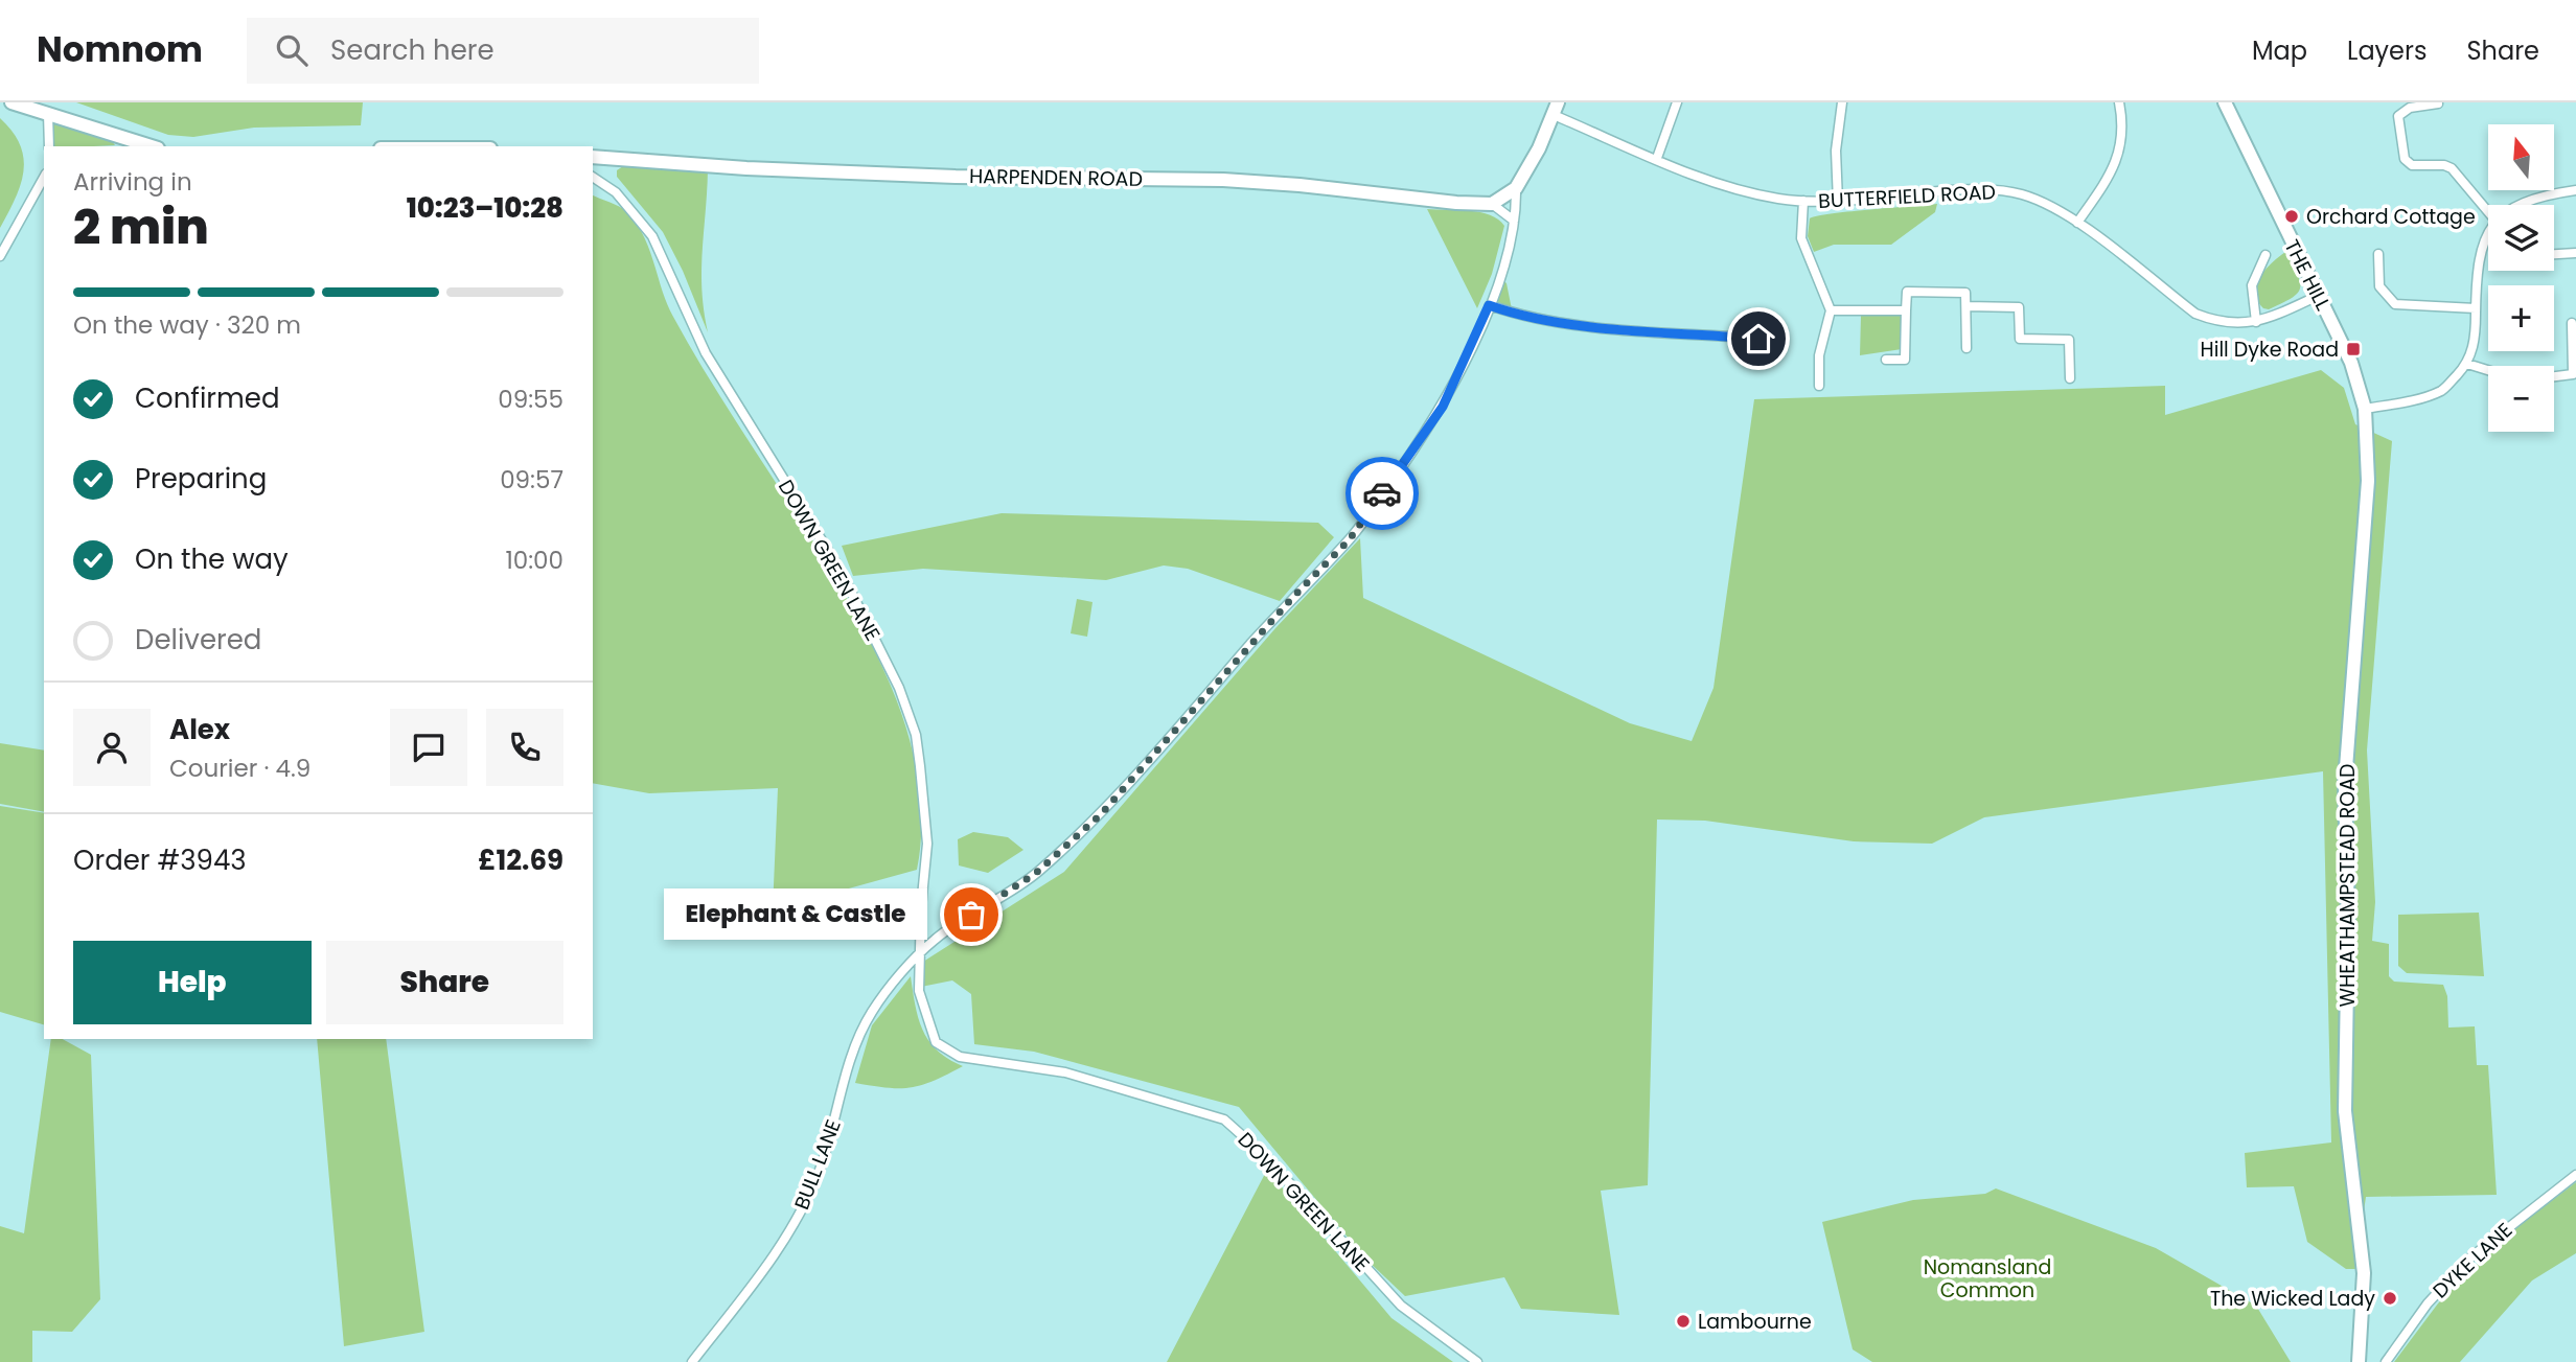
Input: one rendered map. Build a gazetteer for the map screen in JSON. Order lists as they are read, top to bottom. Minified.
{"streets":{"main road":["HARPENDEN ROAD","THE HILL","WHEATHAMPSTEAD ROAD"],"street":["BUTTERFIELD ROAD","DOWN GREEN LANE","BULL LANE","DYKE LANE"]},"crossings":[["BUTTERFIELD ROAD","THE HILL"],["THE HILL","WHEATHAMPSTEAD ROAD"],["DOWN GREEN LANE","BULL LANE"]],"parks":["Nomansland Common"],"places":{"other":["Orchard Cottage","Elephant & Castle","The Wicked Lady","Lambourne"],"transit":["Hill Dyke Road"]},"north":"top","page":{"header":"Nomnom","search":"Search here","nav":["Map","Layers","Share"],"map_buttons":["+","−"],"heading":["2 min","Arriving in","10:23–10:28"],"panel":["Alex","Courier · 4.9","Order #3943","£12.69"],"bar":"On the way · 320 m","list":[["Confirmed","09:55"],["Preparing","09:57"],["On the way","10:00"],"Delivered"],"bubble":"Elephant & Castle","buttons":["Help","Share"]}}
